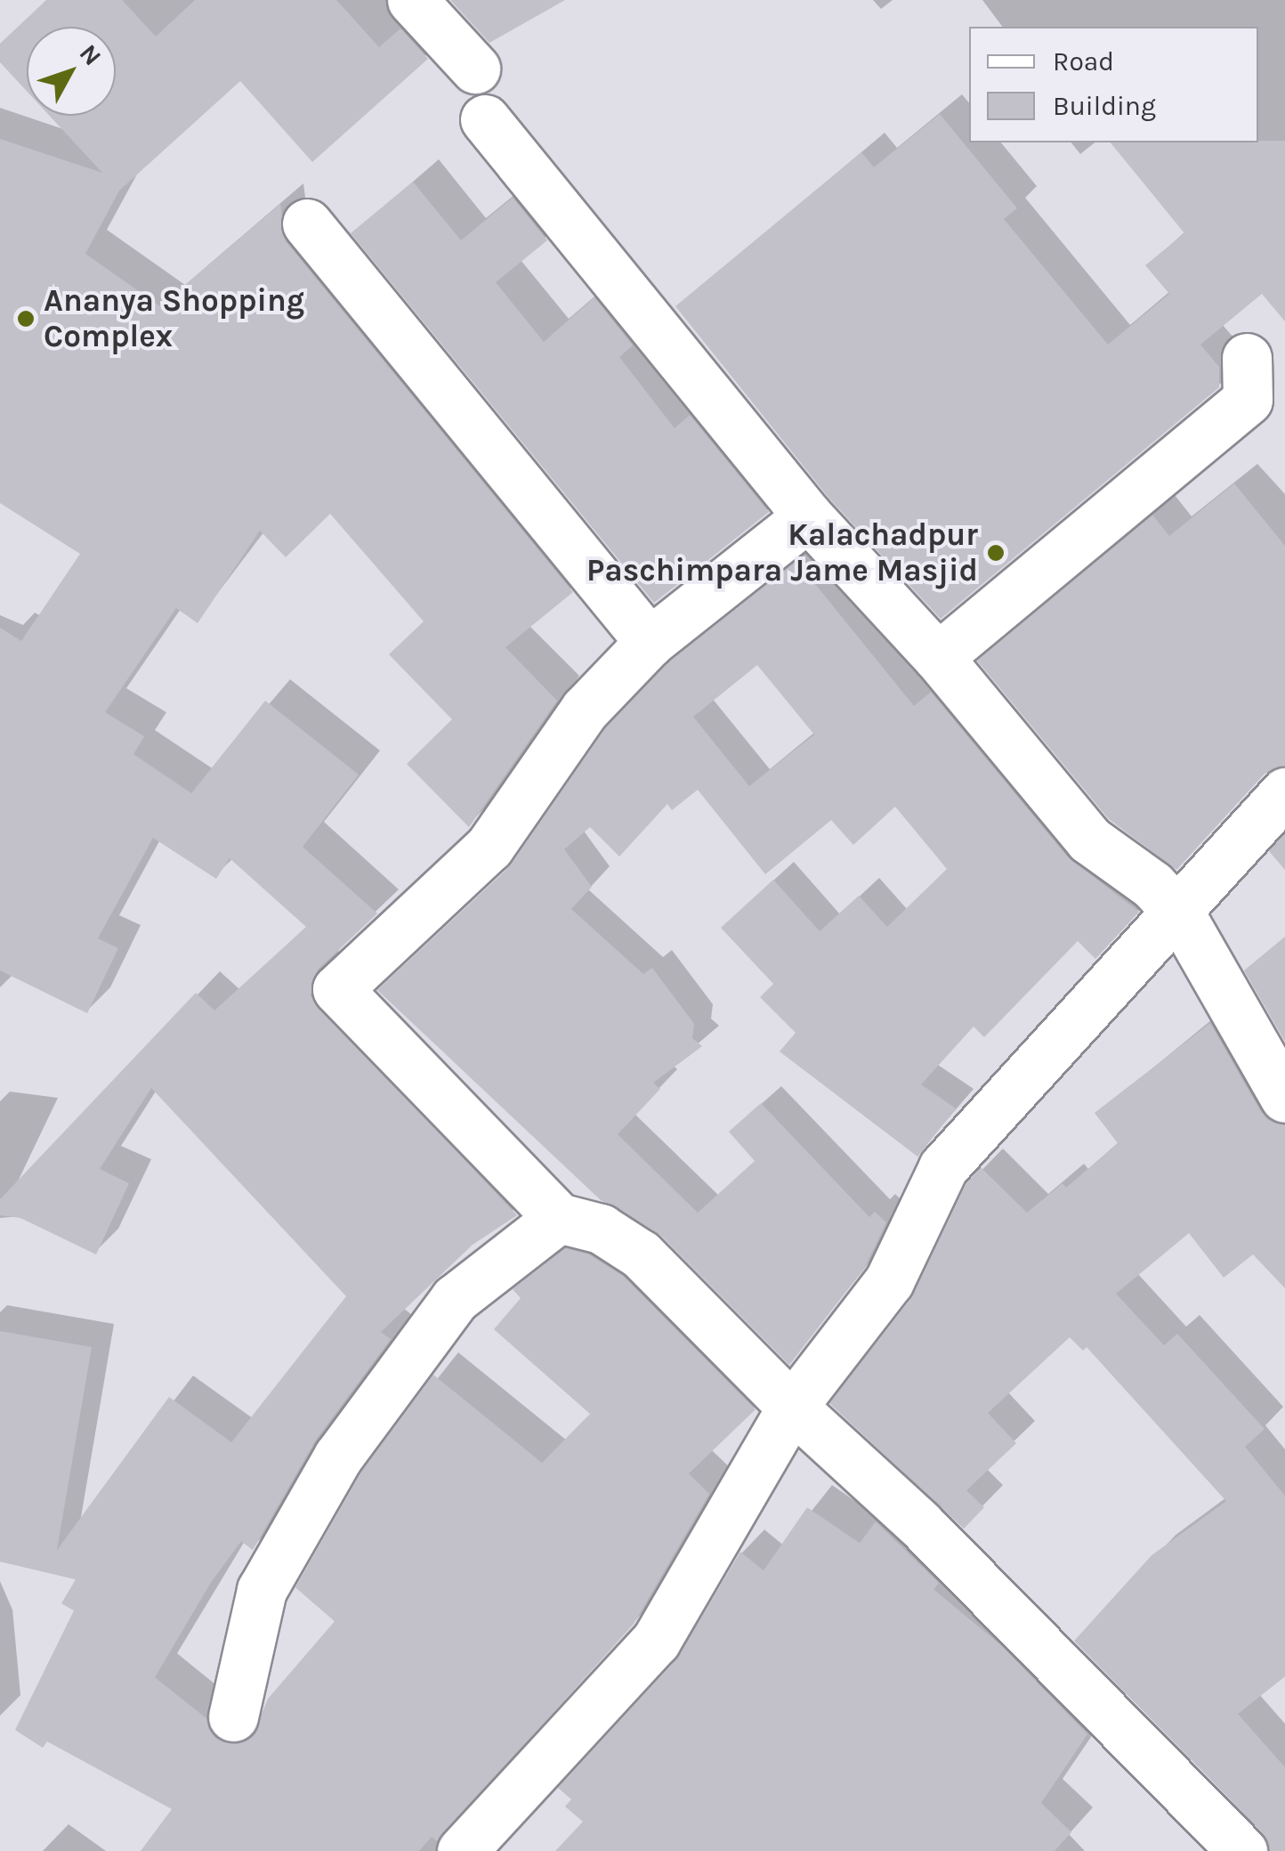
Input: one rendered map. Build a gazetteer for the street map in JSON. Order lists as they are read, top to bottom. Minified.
{"places":["Ananya Shopping Complex","Kalachadpur Paschimpara Jame Masjid"],"legend":["Road","Building"],"north":"top right"}
